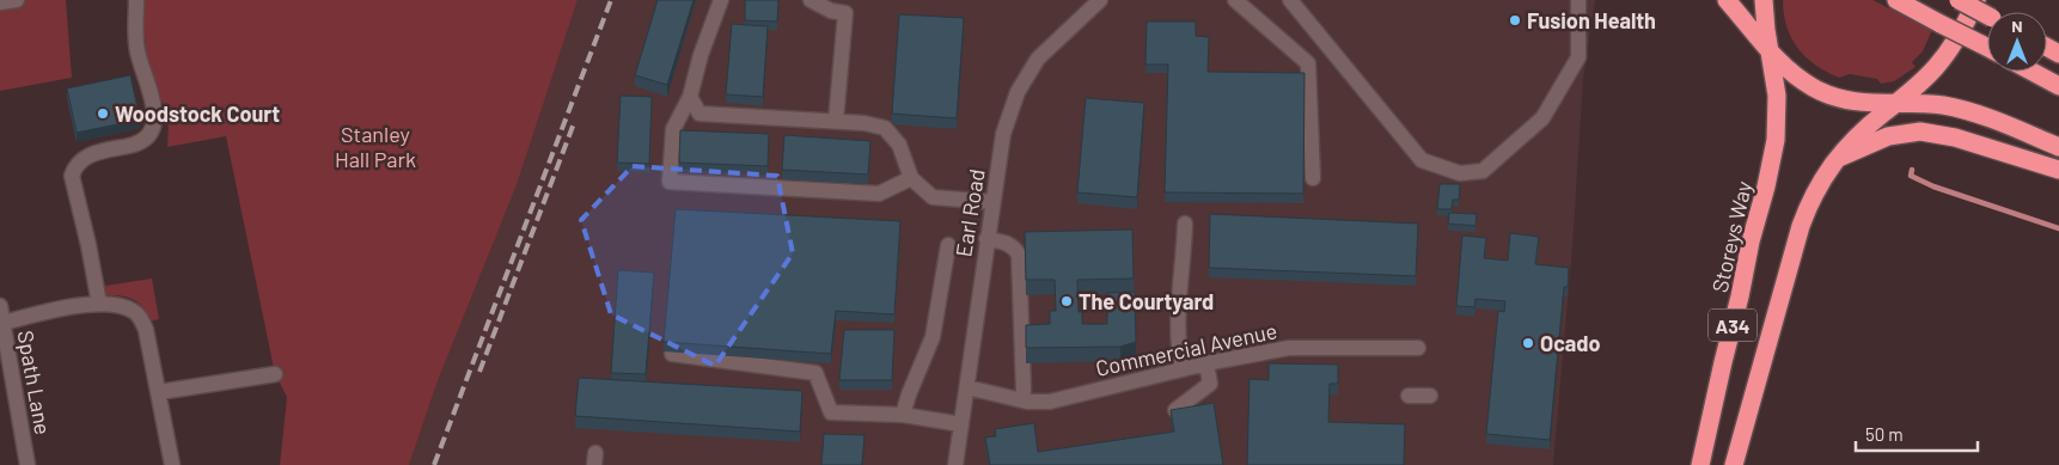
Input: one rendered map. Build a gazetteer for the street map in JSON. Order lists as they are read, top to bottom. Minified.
{"streets":{"highway":["Storeys Way","A34"],"street":["Earl Road","Commercial Avenue","Spath Lane"]},"crossings":[["Earl Road","Commercial Avenue"],["Storeys Way","A34"]],"parks":["Stanley Hall Park"],"places":["Fusion Health","Woodstock Court","The Courtyard","Ocado"],"scale_bar":"50 m","north":"top"}
